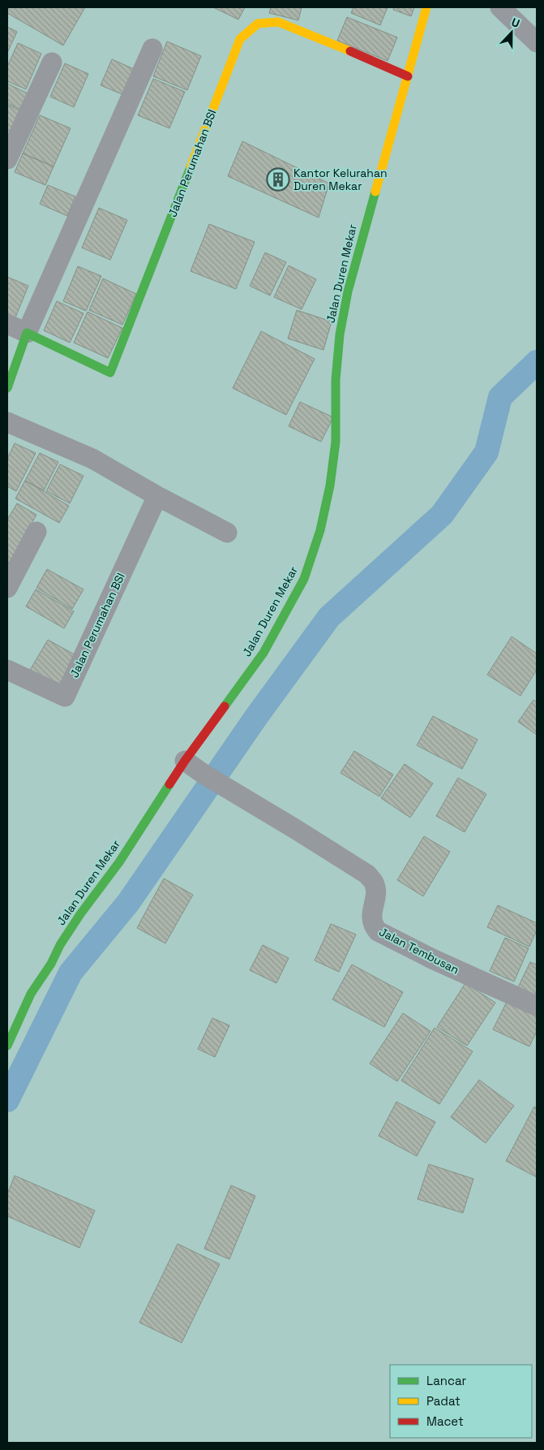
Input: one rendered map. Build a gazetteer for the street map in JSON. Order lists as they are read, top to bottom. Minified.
{"streets":{"street":["Jalan Perumahan BSI","Jalan Duren Mekar","Jalan Tembusan"]},"crossings":[["Jalan Perumahan BSI","Jalan Duren Mekar"],["Jalan Duren Mekar","Jalan Tembusan"]],"places":{"building":["Kantor Kelurahan Duren Mekar"]},"legend":["Lancar","Padat","Macet"],"north":"top"}
